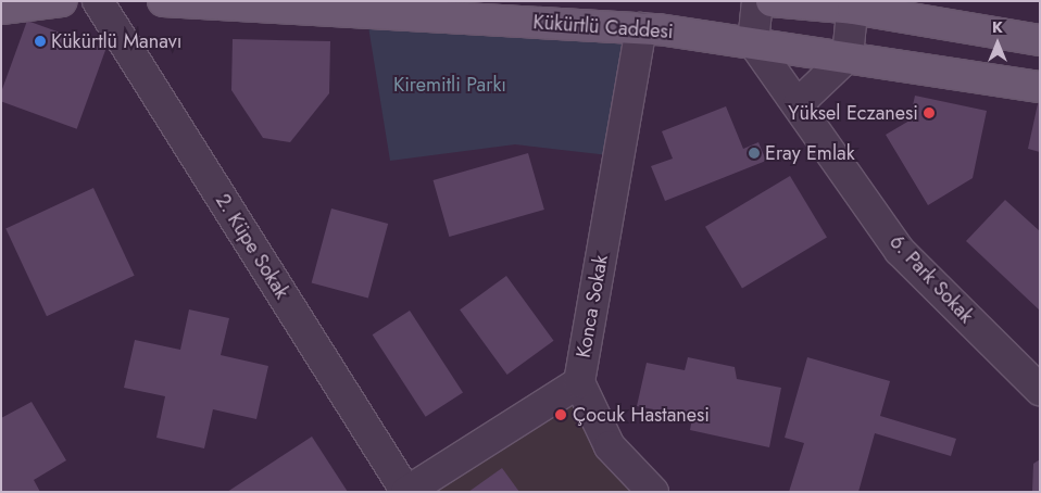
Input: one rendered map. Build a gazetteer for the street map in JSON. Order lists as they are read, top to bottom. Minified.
{"streets":{"main road":["Kükürtlü Caddesi"],"street":["2. Küpe Sokak","6. Park Sokak","Konca Sokak"]},"crossings":[["Kükürtlü Caddesi","6. Park Sokak"],["Kükürtlü Caddesi","Konca Sokak"],["2. Küpe Sokak","Konca Sokak"]],"parks":["Kiremitli Parkı"],"places":["Kükürtlü Manavı","Yüksel Eczanesi","Eray Emlak","Çocuk Hastanesi"],"north":"top"}
